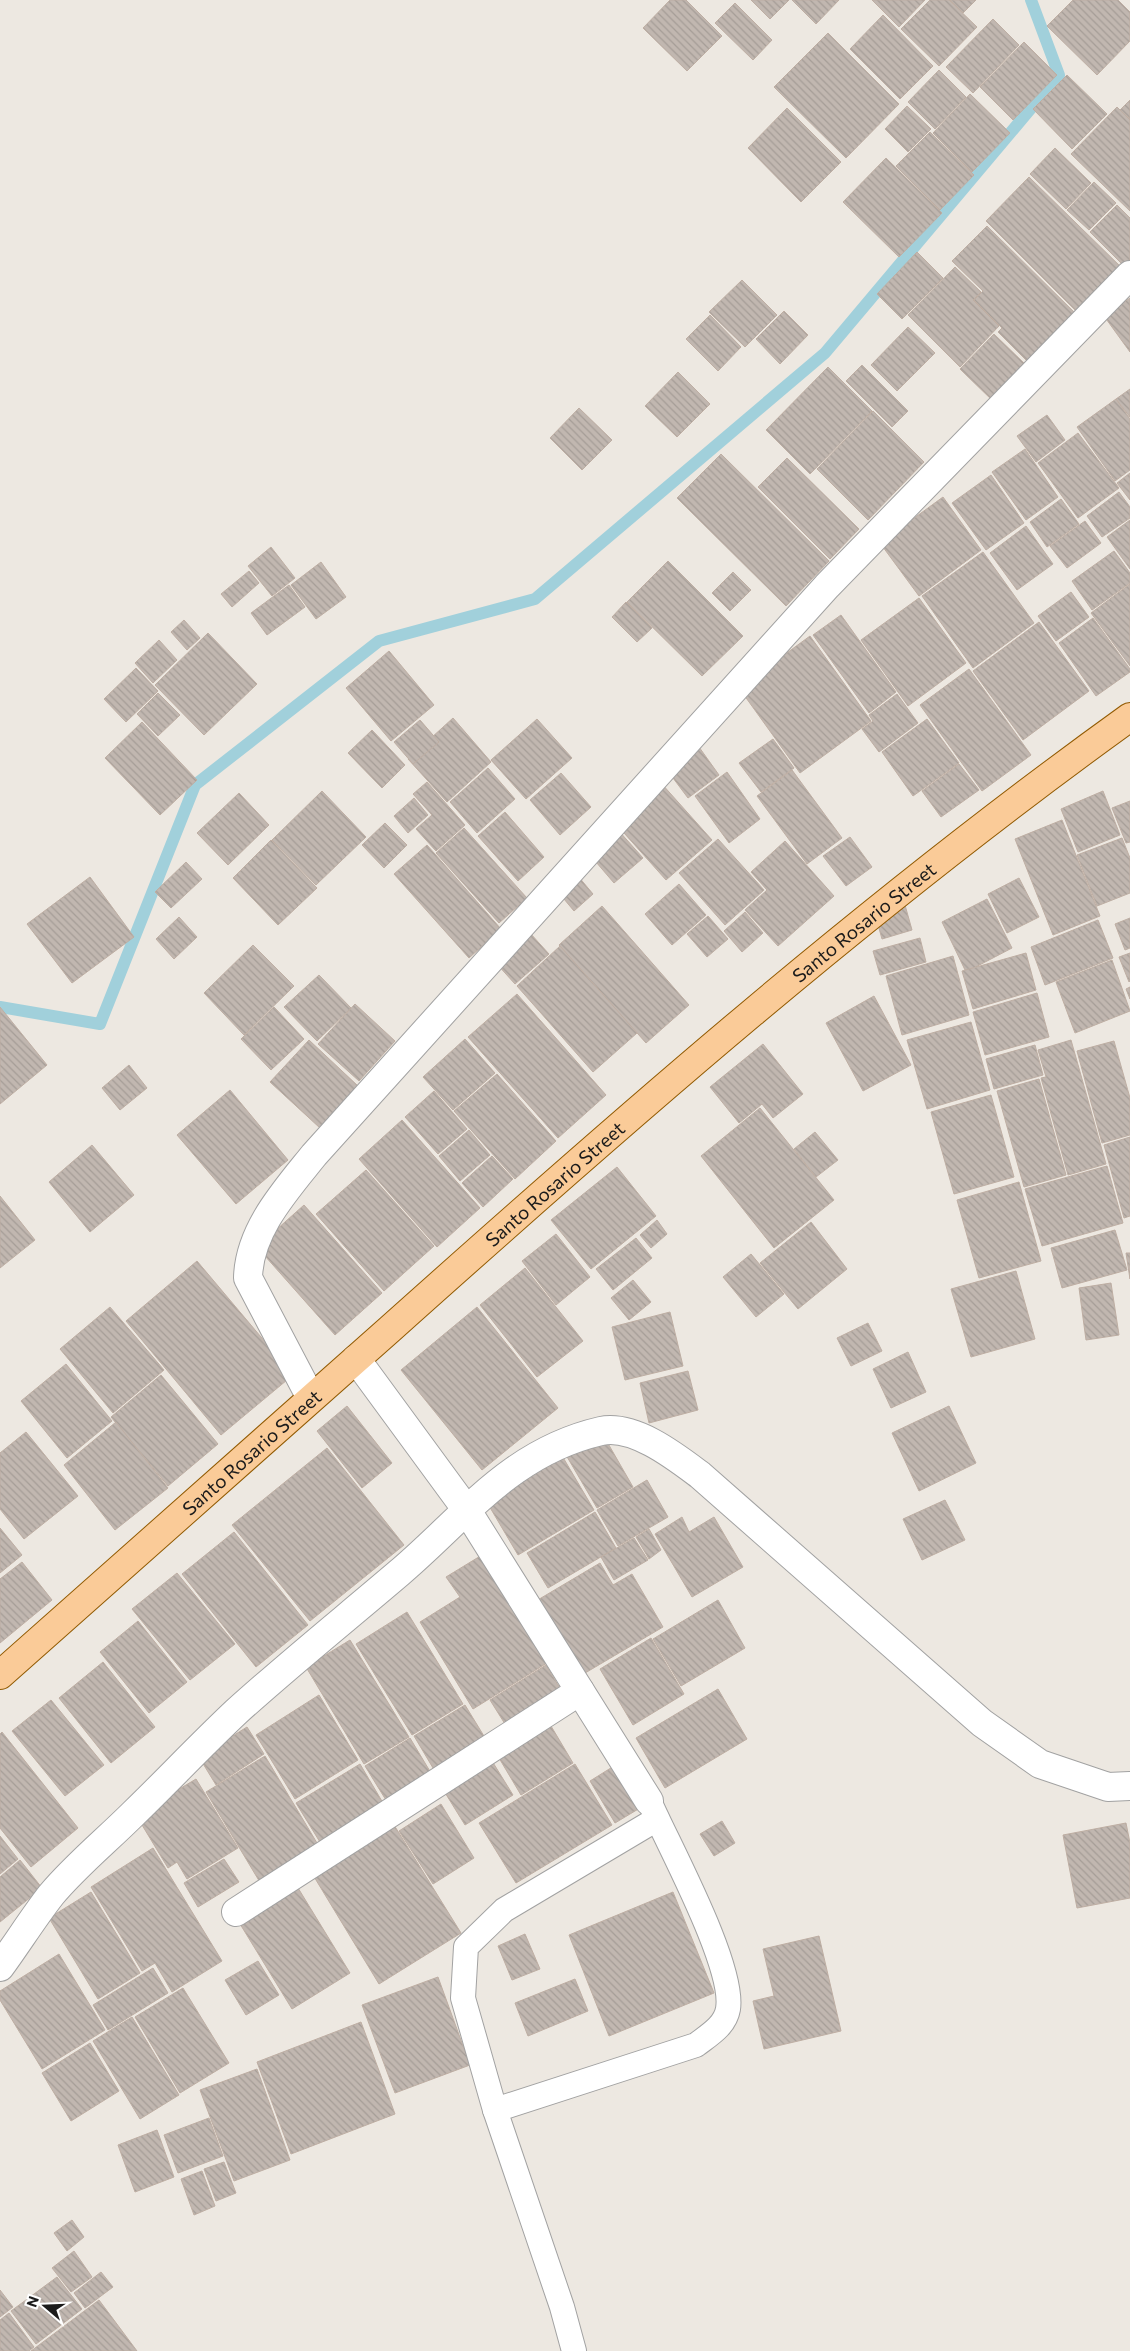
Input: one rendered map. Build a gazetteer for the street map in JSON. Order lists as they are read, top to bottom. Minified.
{"streets":{"main road":["Santo Rosario Street"]},"north":"left"}
